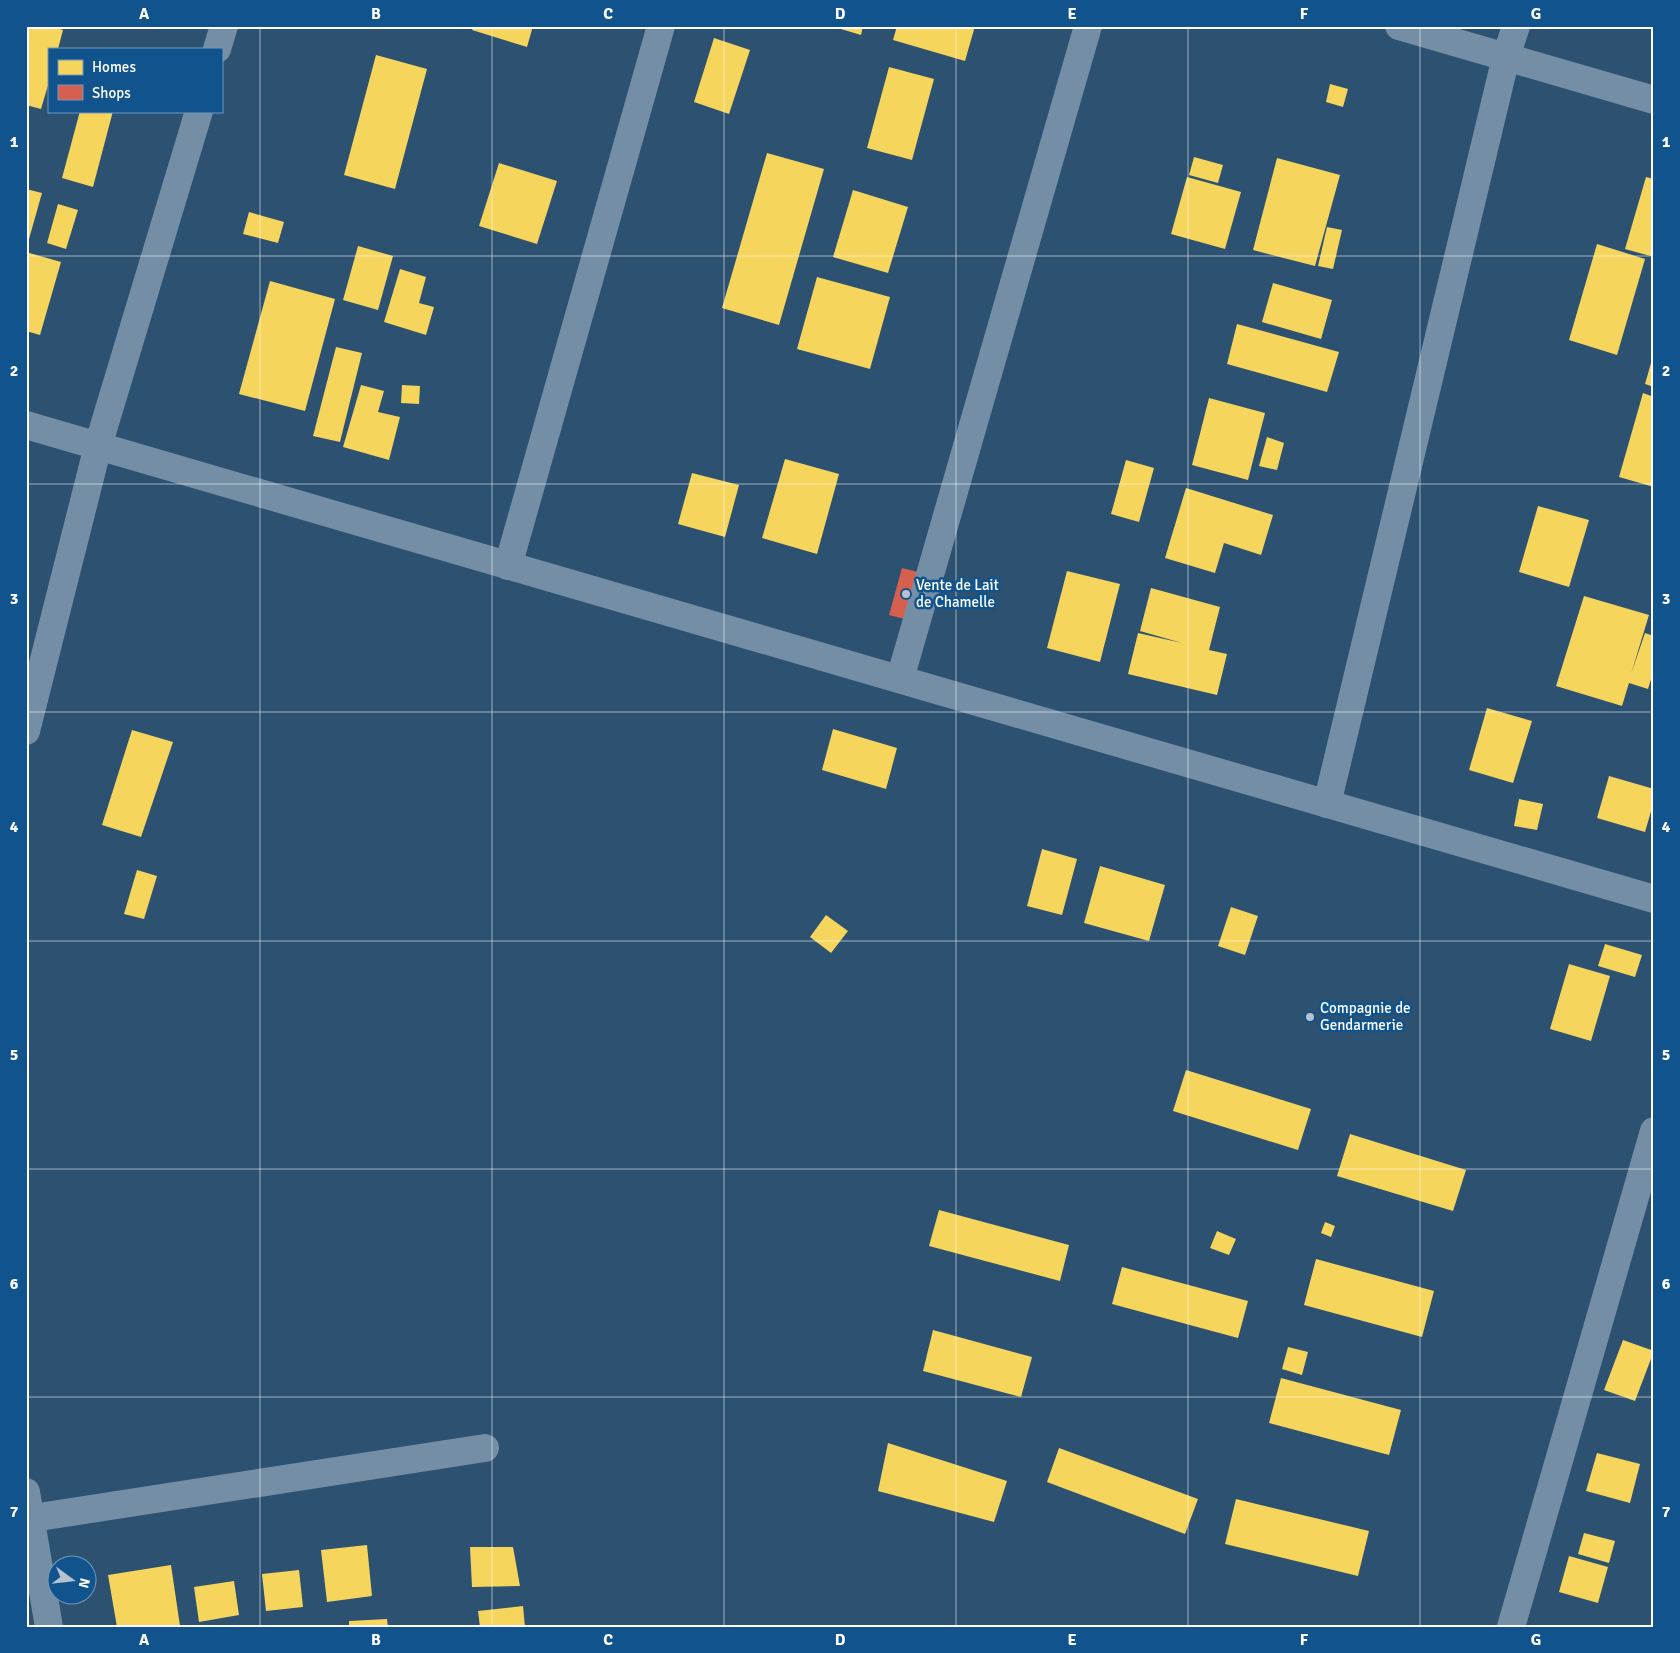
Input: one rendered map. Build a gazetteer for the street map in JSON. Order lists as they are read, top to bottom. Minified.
{"places":["Vente de Lait de Chamelle","Compagnie de Gendarmerie"],"legend":["Homes","Shops"],"north":"right","grid":{"columns":["A","B","C","D","E","F","G"],"rows":["1","2","3","4","5","6","7"]}}
